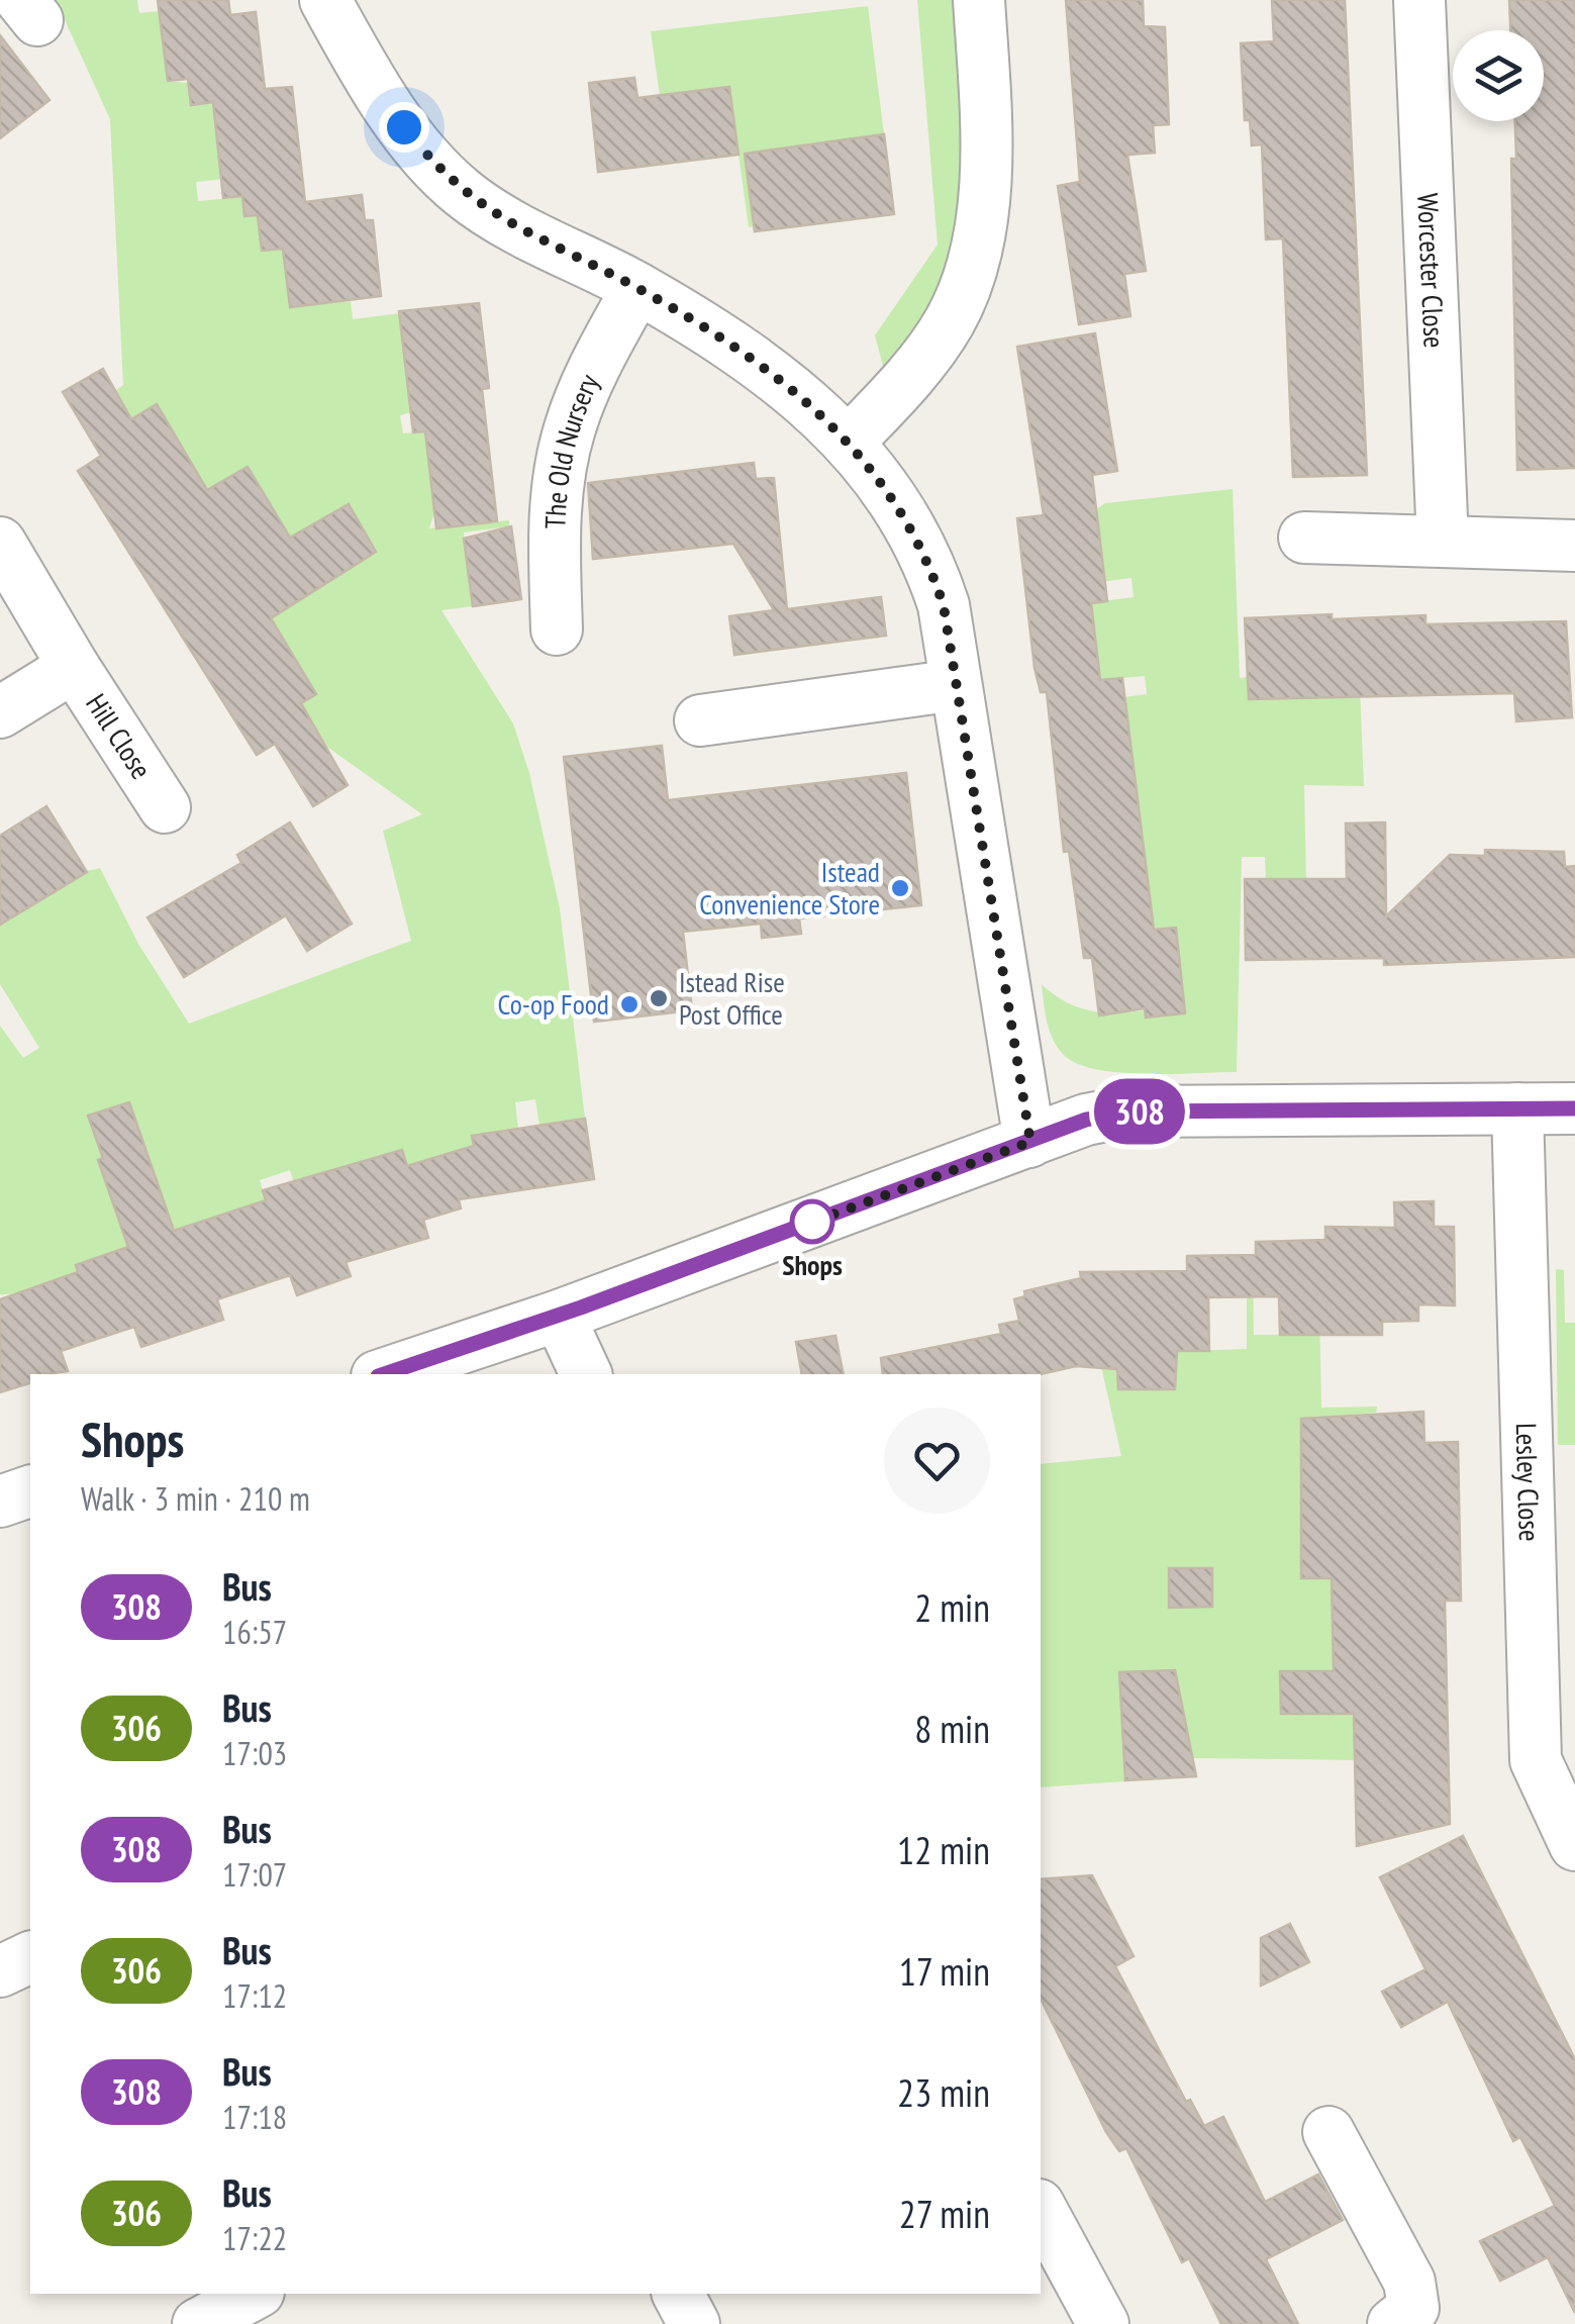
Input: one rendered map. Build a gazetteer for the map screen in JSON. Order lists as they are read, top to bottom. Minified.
{"streets":{"street":["Worcester Close","The Old Nursery","Hill Close","Lesley Close"]},"places":["Istead Convenience Store","Istead Rise Post Office","Co-op Food","Shops"],"lines":["bus line 308"],"page":{"on_map":"308","heading":["Shops","Walk · 3 min · 210 m"],"list":[{"mark":"308","name":"Bus","note":"16:57","value":"2 min"},{"mark":"306","name":"Bus","note":"17:03","value":"8 min"},{"mark":"308","name":"Bus","note":"17:07","value":"12 min"},{"mark":"306","name":"Bus","note":"17:12","value":"17 min"},{"mark":"308","name":"Bus","note":"17:18","value":"23 min"},{"mark":"306","name":"Bus","note":"17:22","value":"27 min"}]}}
